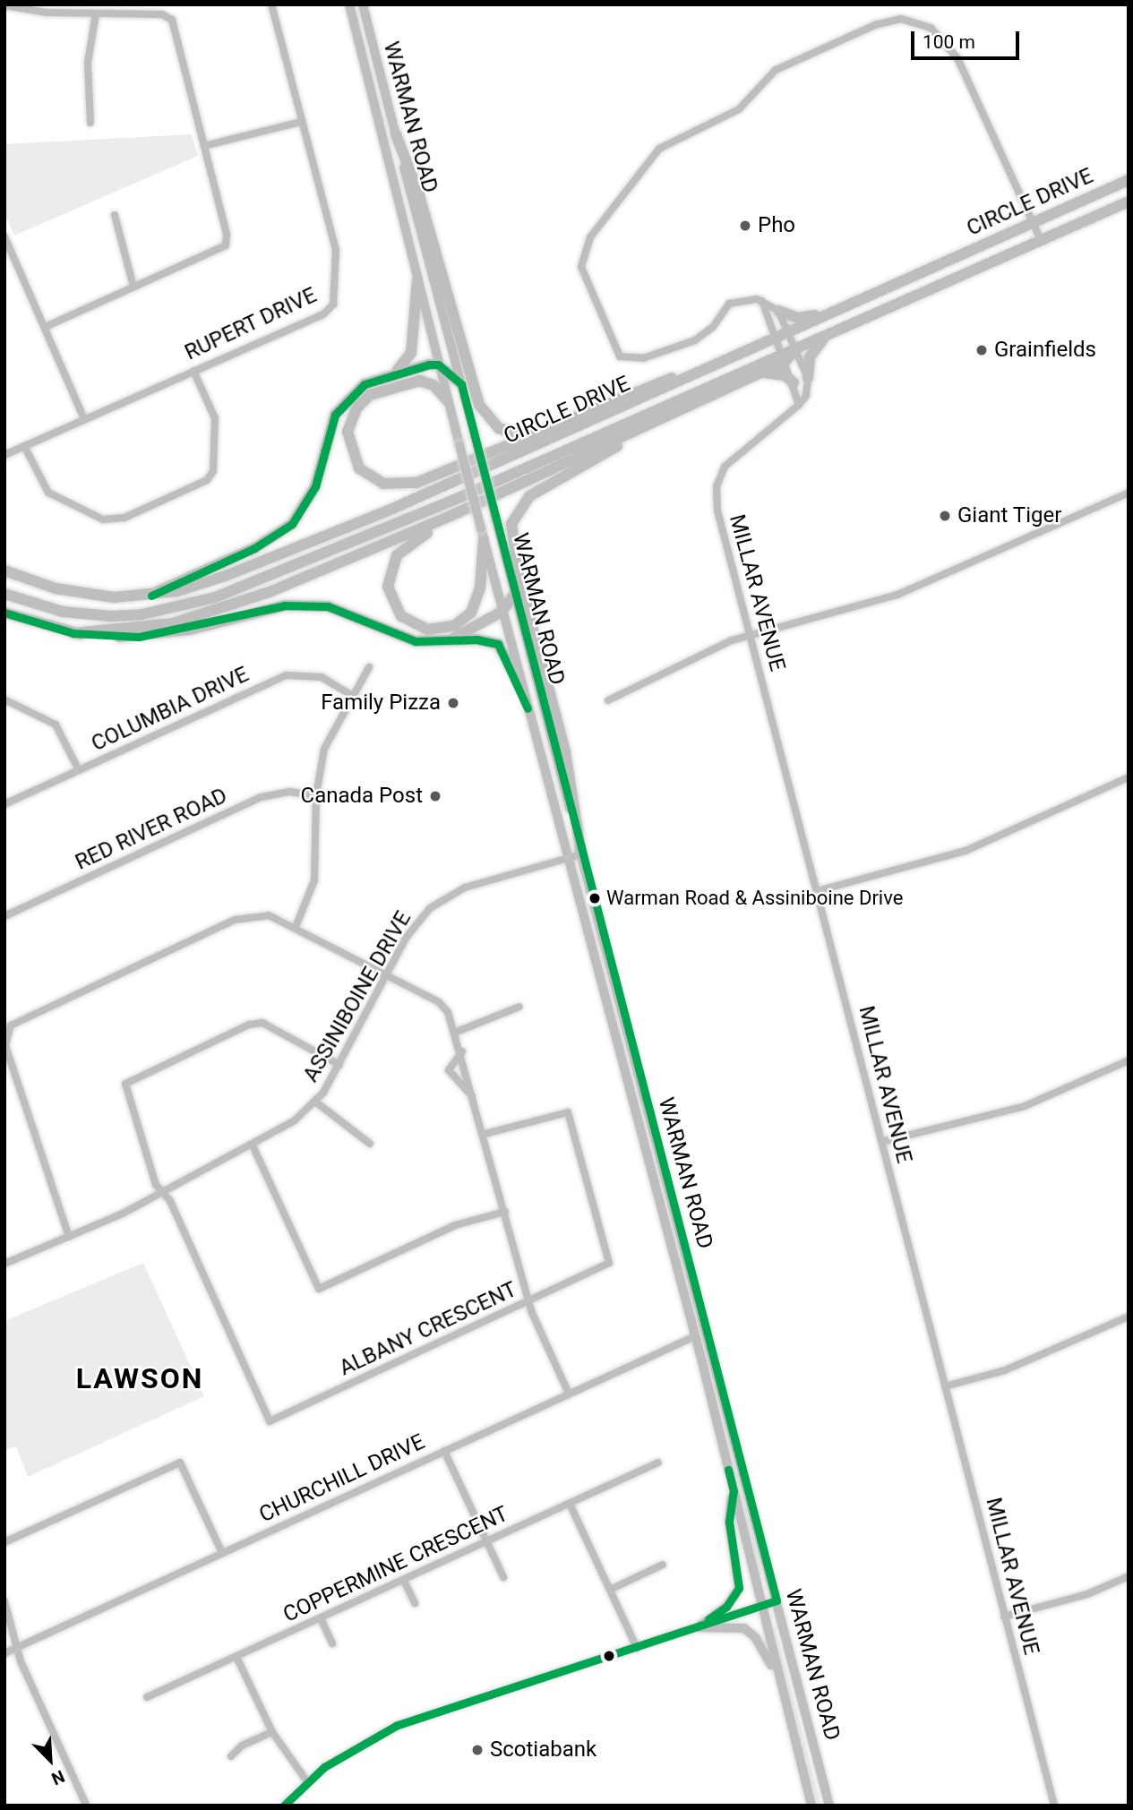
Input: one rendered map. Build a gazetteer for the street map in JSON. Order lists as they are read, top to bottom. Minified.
{"streets":{"highway":["CIRCLE DRIVE"],"main road":["WARMAN ROAD"],"street":["RUPERT DRIVE","MILLAR AVENUE","COLUMBIA DRIVE","RED RIVER ROAD","ASSINIBOINE DRIVE","ALBANY CRESCENT","CHURCHILL DRIVE","COPPERMINE CRESCENT"]},"crossings":[["WARMAN ROAD","ASSINIBOINE DRIVE"],["WARMAN ROAD","CHURCHILL DRIVE"],["ASSINIBOINE DRIVE","ALBANY CRESCENT"]],"districts":["LAWSON"],"places":["Pho","Grainfields","Giant Tiger","Family Pizza","Canada Post","Warman Road & Assiniboine Drive","Scotiabank"],"scale_bar":"100 m","north":"bottom right"}
